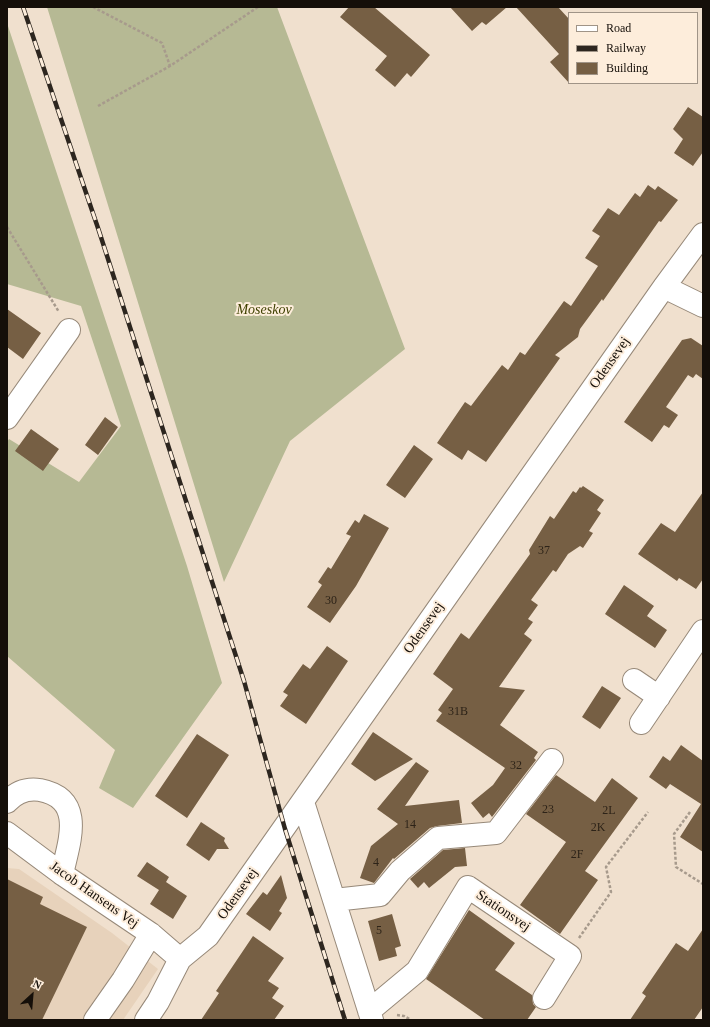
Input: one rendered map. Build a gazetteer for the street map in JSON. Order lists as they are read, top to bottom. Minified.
{"streets":{"street":["Odensevej","Jacob Hansens Vej","Stationsvej"]},"crossings":[["Odensevej","Jacob Hansens Vej"],["Odensevej","Stationsvej"]],"parks":["Moseskov"],"house_numbers":["37","30","31B","32","23","2L","14","2K","2F","4","5"],"legend":["Road","Railway","Building"],"north":"top right"}
